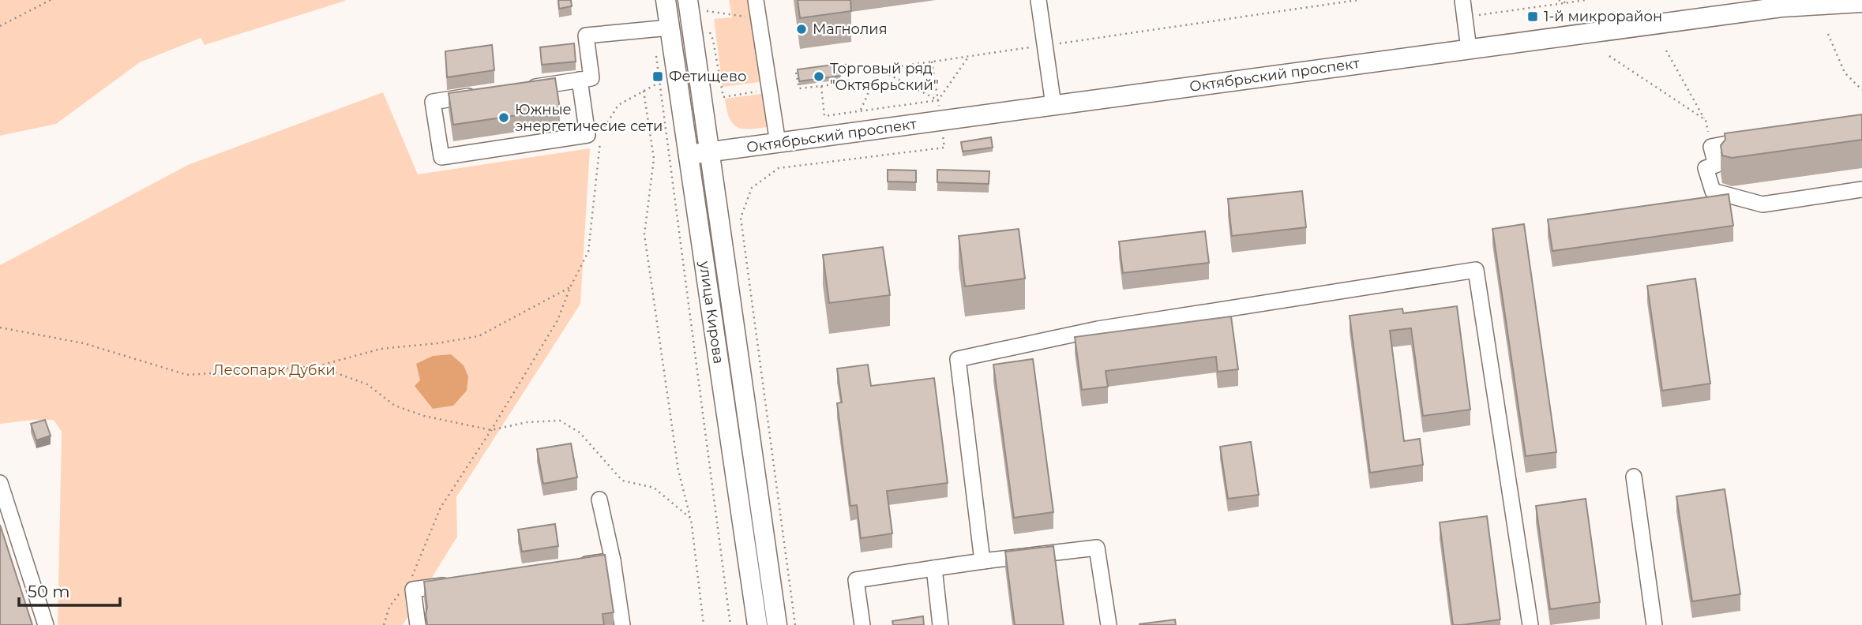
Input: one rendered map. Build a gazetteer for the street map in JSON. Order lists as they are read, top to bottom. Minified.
{"streets":{"main road":["Октябрьский проспект","улица Кирова"]},"crossings":[["Октябрьский проспект","улица Кирова"]],"parks":["Лесопарк Дубки"],"places":{"transit":["1-й микрорайон","Фетищево"],"other":["Магнолия","Торговый ряд \"Октябрьский\"","Южные энергетичесие сети"]},"scale_bar":"50 m"}
